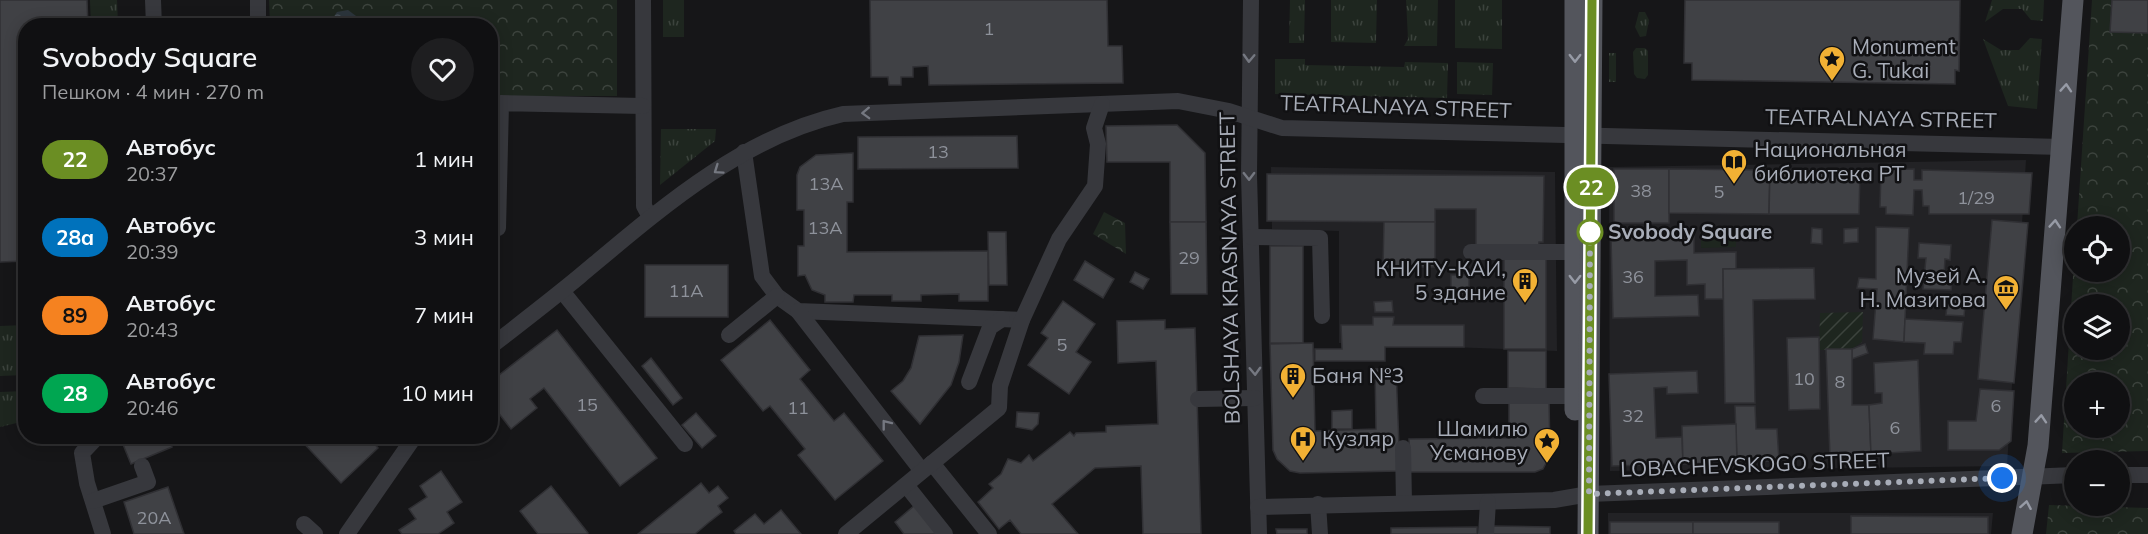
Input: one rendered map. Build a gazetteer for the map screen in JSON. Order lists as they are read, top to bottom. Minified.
{"streets":{"street":["TEATRALNAYA STREET","BOLSHAYA KRASNAYA STREET","LOBACHEVSKOGO STREET"]},"crossings":[["TEATRALNAYA STREET","BOLSHAYA KRASNAYA STREET"],["BOLSHAYA KRASNAYA STREET","LOBACHEVSKOGO STREET"]],"one_way":["BOLSHAYA KRASNAYA STREET"],"places":{"place":["Monument G. Tukai","Шамилю Усманову"],"library":["Национальная библиотека РТ"],"other":["Svobody Square"],"building":["КНИТУ-КАИ, 5 здание","Баня №3"],"museum":["Музей А. Н. Мазитова"],"hospital":["Кузляр"]},"lines":["bus line 22"],"house_numbers":["1","13","13А","38","5","1/29","13А","29","36","11А","5","10","8","15","6","11","32","6","20А"],"page":{"on_map":"22","heading":["Svobody Square","Пешком · 4 мин · 270 m"],"list":[{"mark":"22","name":"Автобус","note":"20:37","value":"1 мин"},{"mark":"28a","name":"Автобус","note":"20:39","value":"3 мин"},{"mark":"89","name":"Автобус","note":"20:43","value":"7 мин"},{"mark":"28","name":"Автобус","note":"20:46","value":"10 мин"}],"map_buttons":["+","−"]}}
